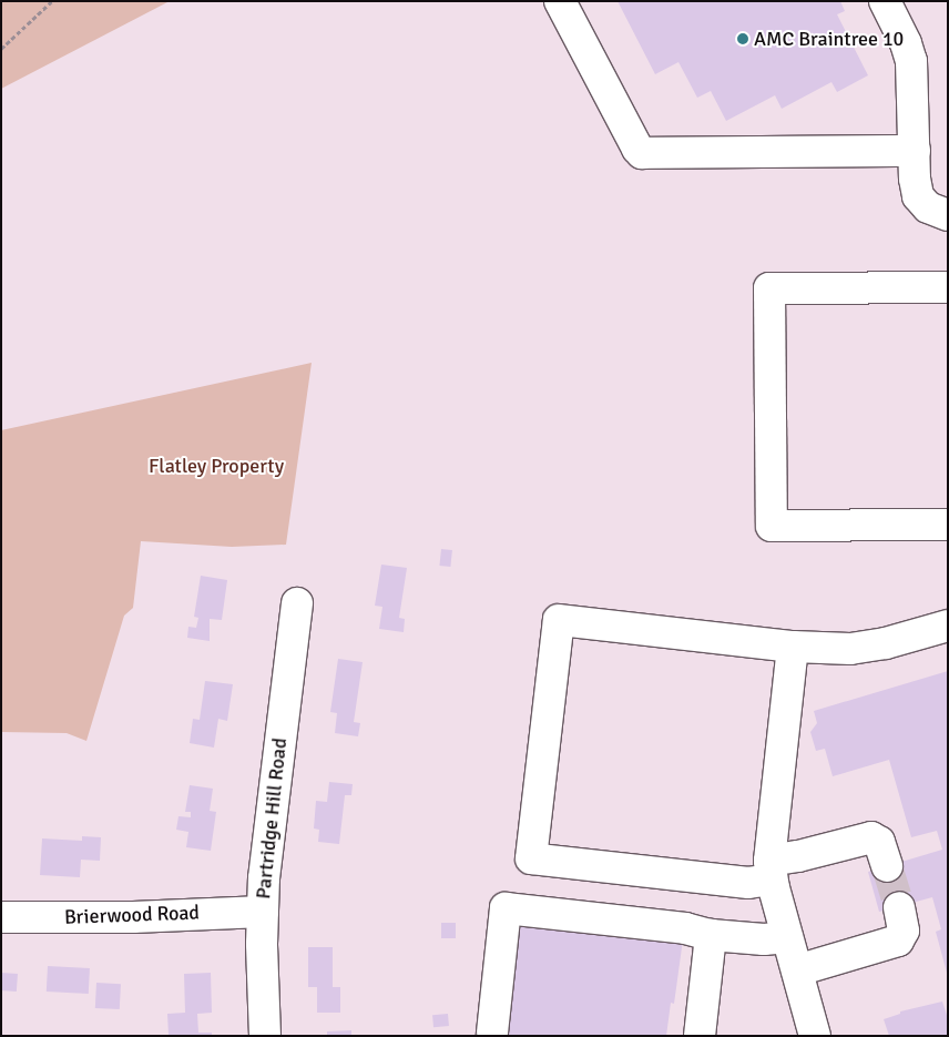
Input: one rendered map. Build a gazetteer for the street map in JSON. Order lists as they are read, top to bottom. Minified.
{"streets":{"street":["Partridge Hill Road","Brierwood Road"]},"crossings":[["Partridge Hill Road","Brierwood Road"]],"parks":["Flatley Property"],"places":["AMC Braintree 10"]}
